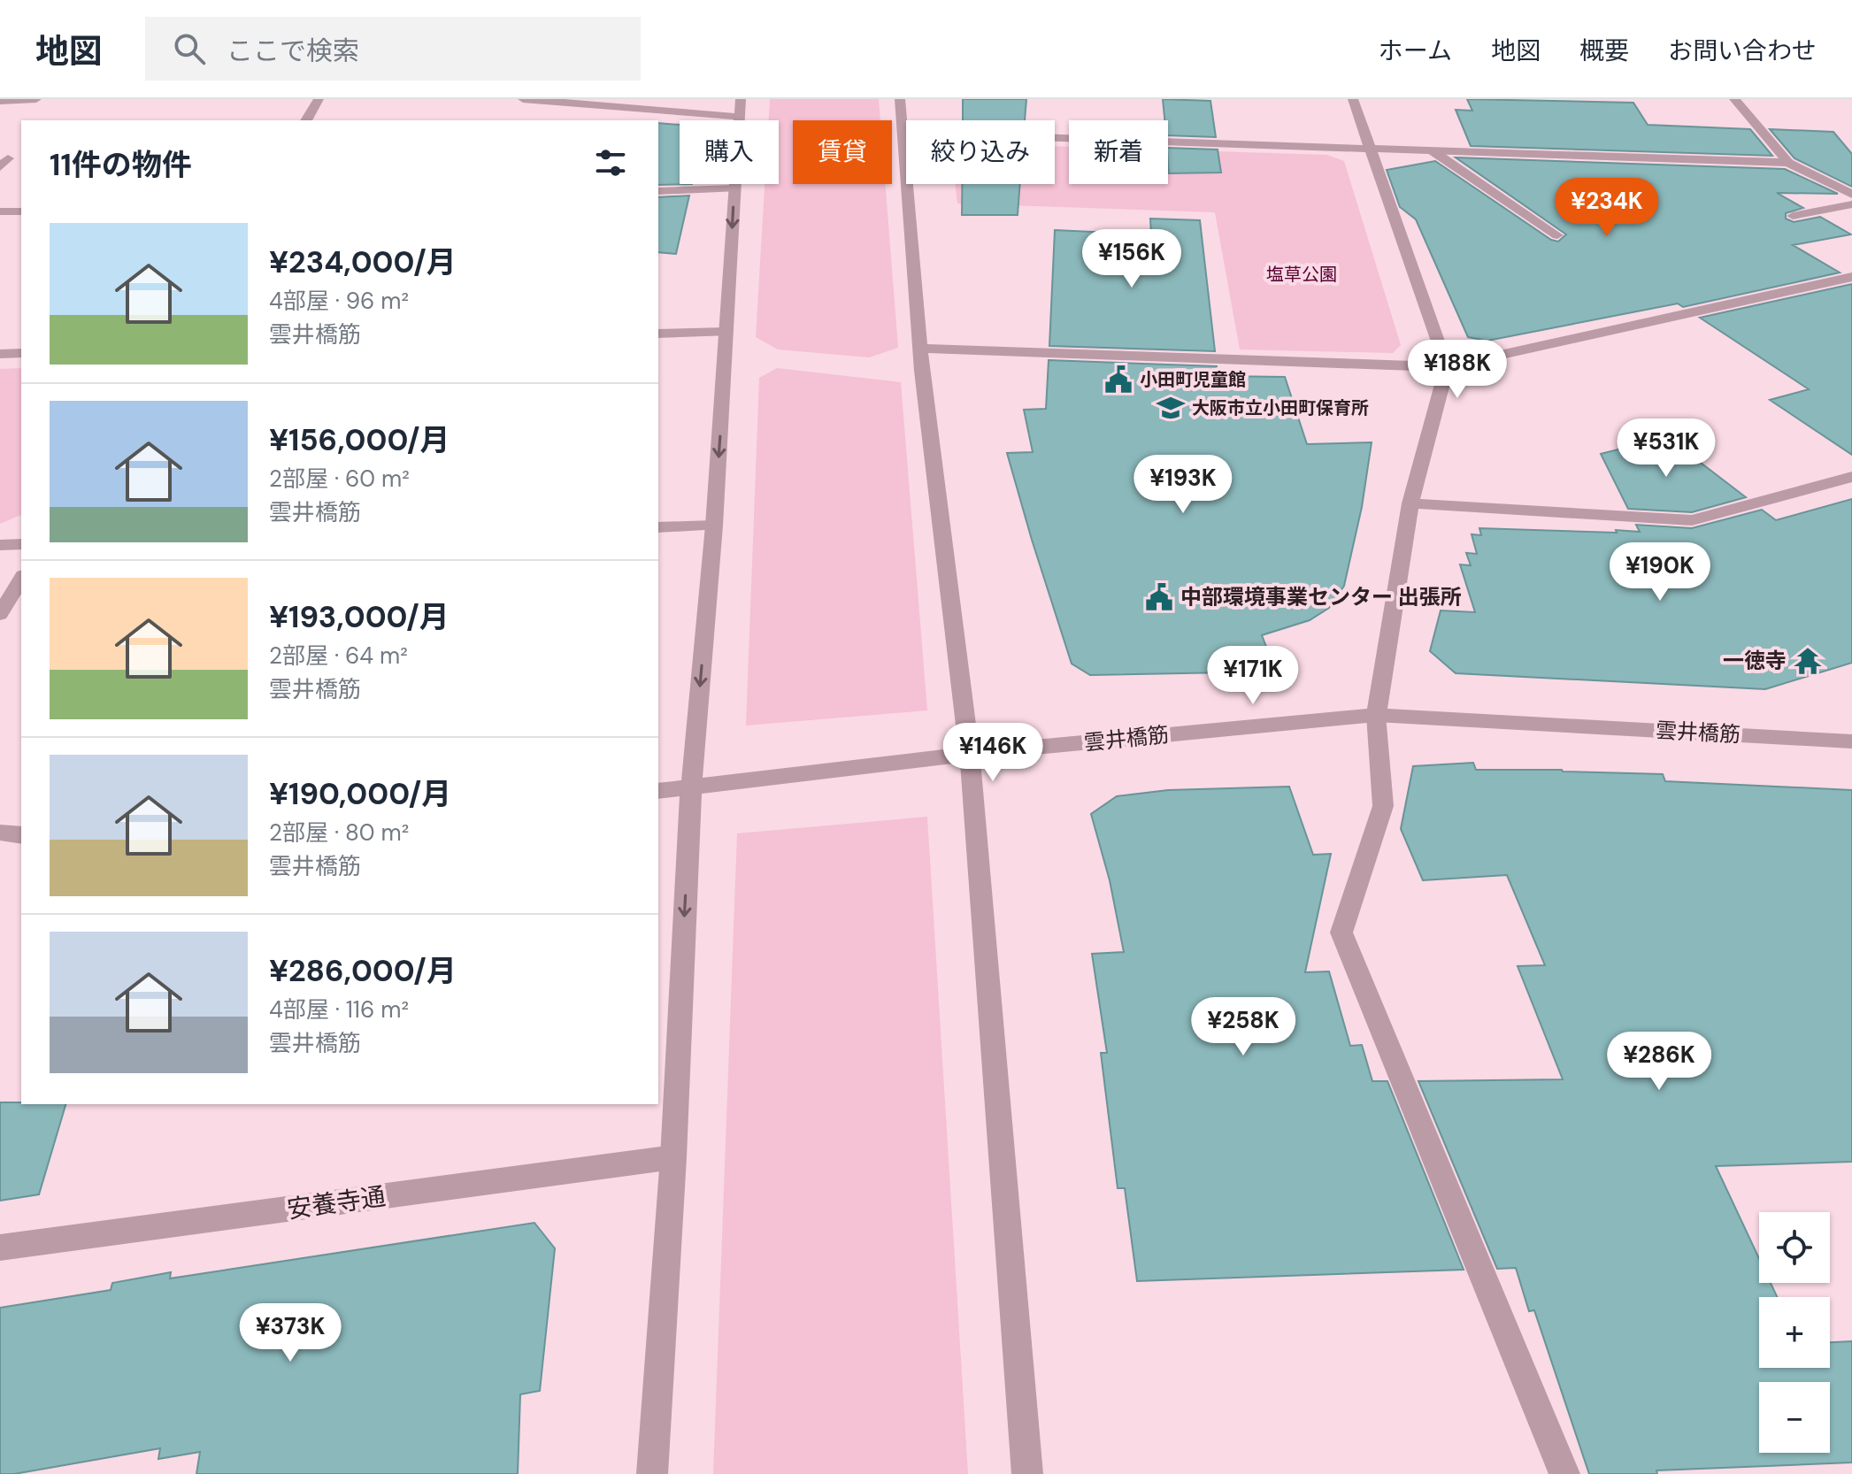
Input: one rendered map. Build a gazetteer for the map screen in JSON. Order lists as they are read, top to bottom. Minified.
{"streets":{"street":["雲井橋筋","安養寺通"]},"parks":["塩草公園"],"places":{"public building":["小田町児童館","中部環境事業センター 出張所"],"school or university":["大阪市立小田町保育所"],"temple":["一徳寺"]},"page":{"header":"地図","search":"ここで検索","nav":["ホーム","地図","概要","お問い合わせ"],"chip":["購入","賃貸","絞り込み","新着"],"heading":"11件の物件","price":["¥234K","¥156K","¥188K","¥531K","¥193K","¥190K","¥171K","¥146K","¥258K","¥286K","¥373K"],"list":[{"name":"¥234,000/月","note":"4部屋 · 96 m² · 雲井橋筋"},{"name":"¥156,000/月","note":"2部屋 · 60 m² · 雲井橋筋"},{"name":"¥193,000/月","note":"2部屋 · 64 m² · 雲井橋筋"},{"name":"¥190,000/月","note":"2部屋 · 80 m² · 雲井橋筋"},{"name":"¥286,000/月","note":"4部屋 · 116 m² · 雲井橋筋"}],"map_buttons":["+","−"]}}
